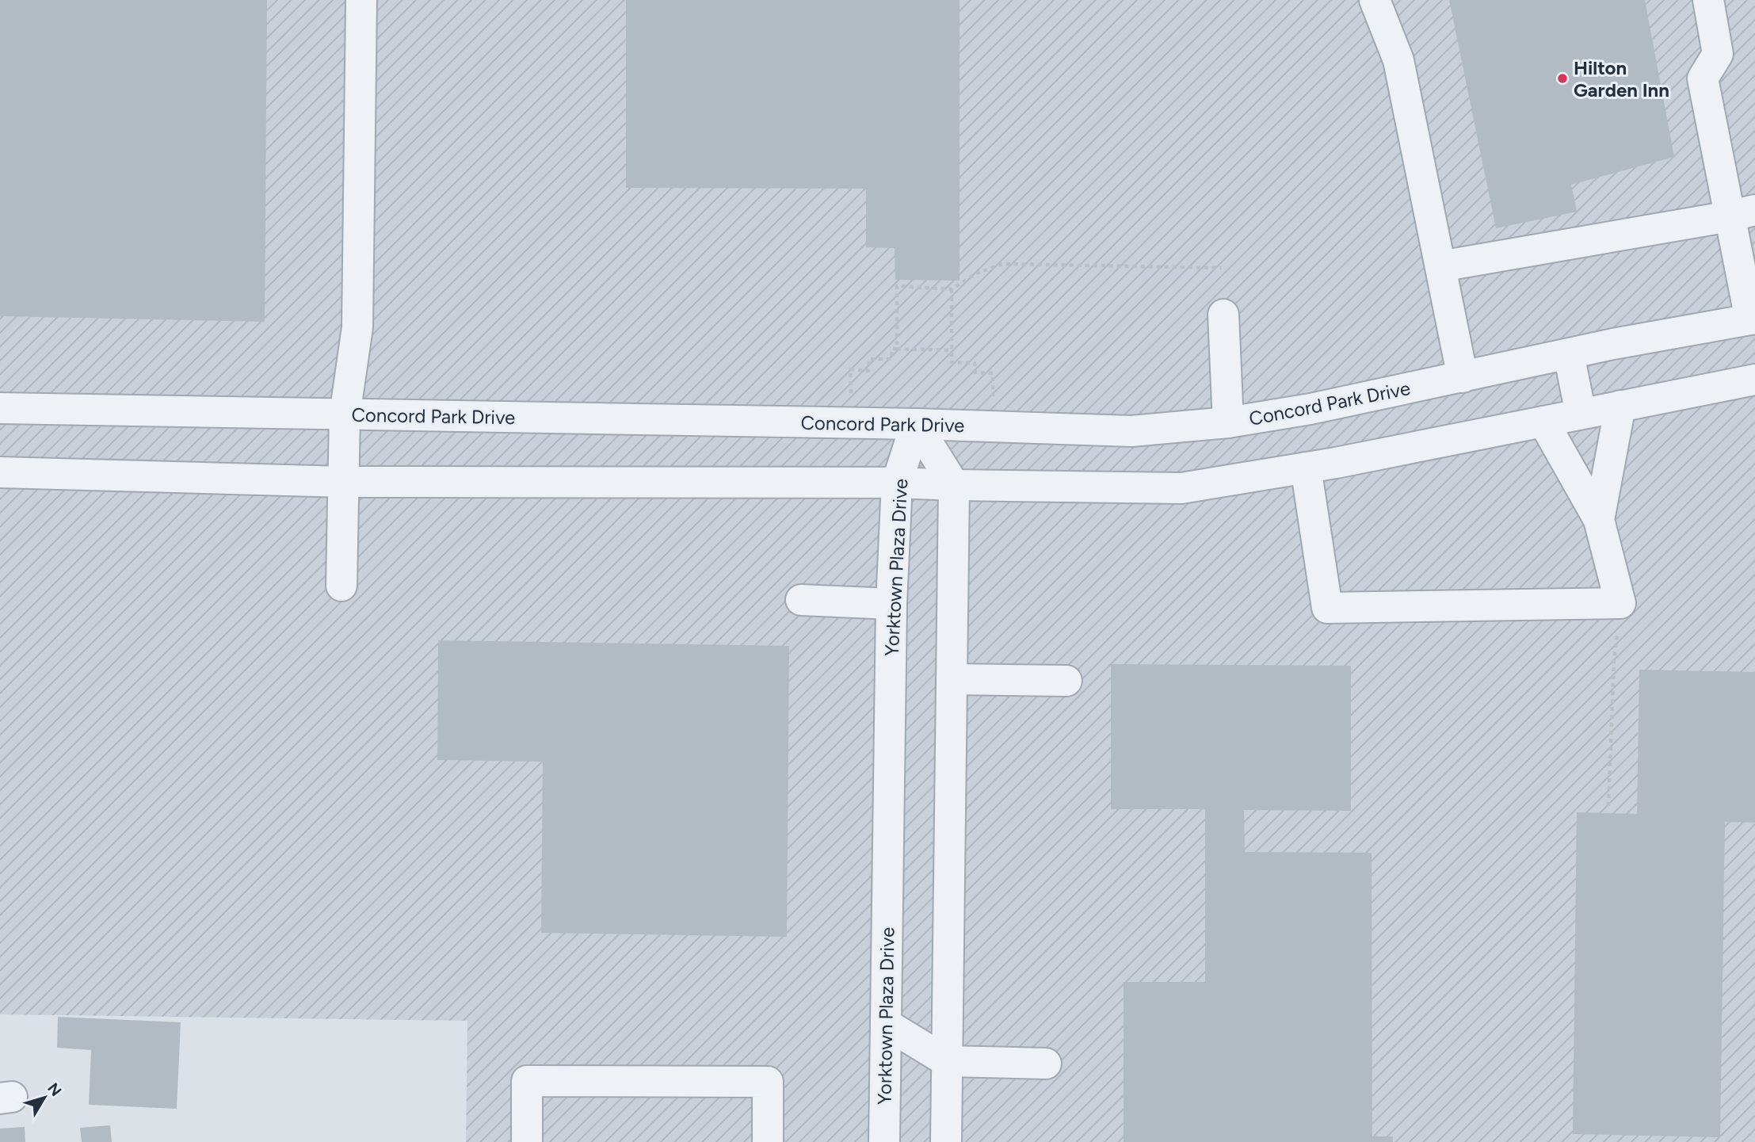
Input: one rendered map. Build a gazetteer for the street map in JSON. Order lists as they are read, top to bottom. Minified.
{"streets":{"street":["Concord Park Drive","Yorktown Plaza Drive"]},"crossings":[["Concord Park Drive","Yorktown Plaza Drive"]],"places":["Hilton Garden Inn"],"north":"top right"}
